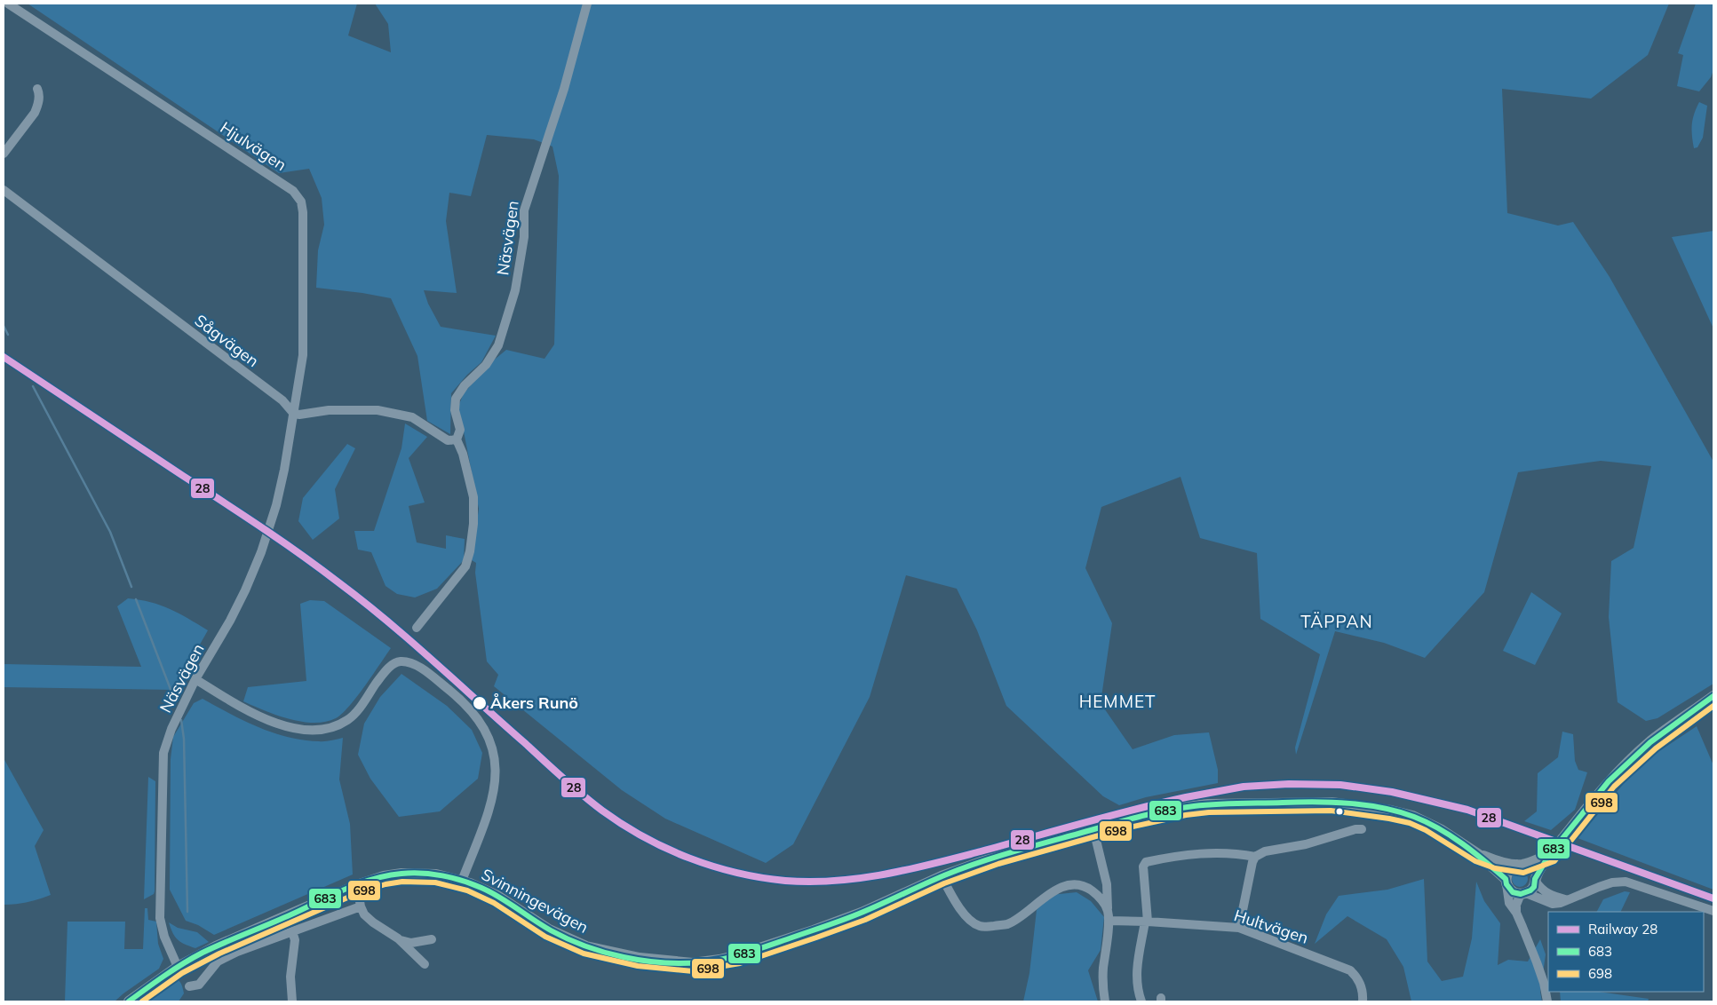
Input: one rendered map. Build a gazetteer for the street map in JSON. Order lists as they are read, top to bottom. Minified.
{"streets":{"main road":["Svinningevägen"],"street":["Hjulvägen","Näsvägen","Sågvägen","Hultvägen"]},"crossings":[["Hjulvägen","Näsvägen"],["Hjulvägen","Sågvägen"],["Näsvägen","Sågvägen"],["Näsvägen","Svinningevägen"]],"districts":["TÄPPAN","HEMMET"],"places":["Åkers Runö"],"lines":["rail line 28","transit line 683","transit line 698"],"legend":["Railway 28","683","698"]}
